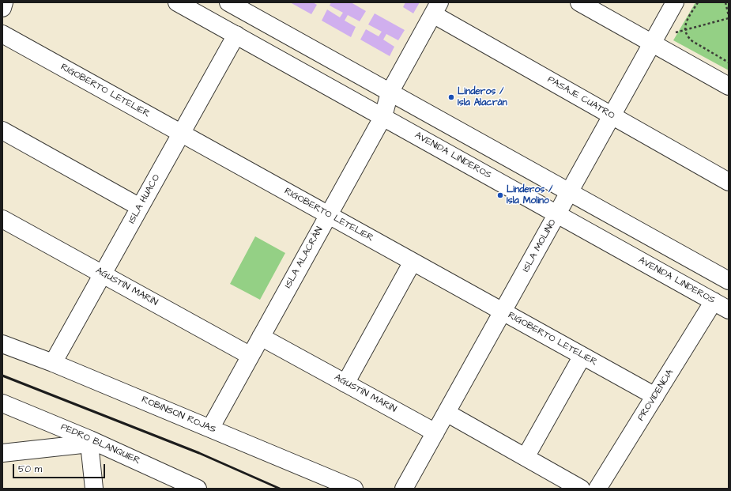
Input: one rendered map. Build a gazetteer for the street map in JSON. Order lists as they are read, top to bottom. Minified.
{"streets":{"street":["RIGOBERTO LETELIER","PASAJE CUATRO","AVENIDA LINDEROS","ISLA HUACO","ISLA MOLINO","ISLA ALACRÁN","AGUSTÍN MARÍN","PROVIDENCIA","ROBINSON ROJAS","PEDRO BLANQUIER"]},"crossings":[["RIGOBERTO LETELIER","ISLA HUACO"],["RIGOBERTO LETELIER","ISLA MOLINO"],["RIGOBERTO LETELIER","ISLA ALACRÁN"],["RIGOBERTO LETELIER","PROVIDENCIA"],["PASAJE CUATRO","ISLA MOLINO"],["PASAJE CUATRO","ISLA ALACRÁN"],["AVENIDA LINDEROS","ISLA HUACO"],["AVENIDA LINDEROS","ISLA MOLINO"],["AVENIDA LINDEROS","ISLA ALACRÁN"],["AVENIDA LINDEROS","PROVIDENCIA"],["ISLA HUACO","AGUSTÍN MARÍN"],["ISLA HUACO","ROBINSON ROJAS"],["ISLA MOLINO","AGUSTÍN MARÍN"],["ISLA ALACRÁN","AGUSTÍN MARÍN"],["ISLA ALACRÁN","ROBINSON ROJAS"]],"places":["Linderos / Isla Alacrán","Linderos / Isla Molino"],"scale_bar":"50 m"}
